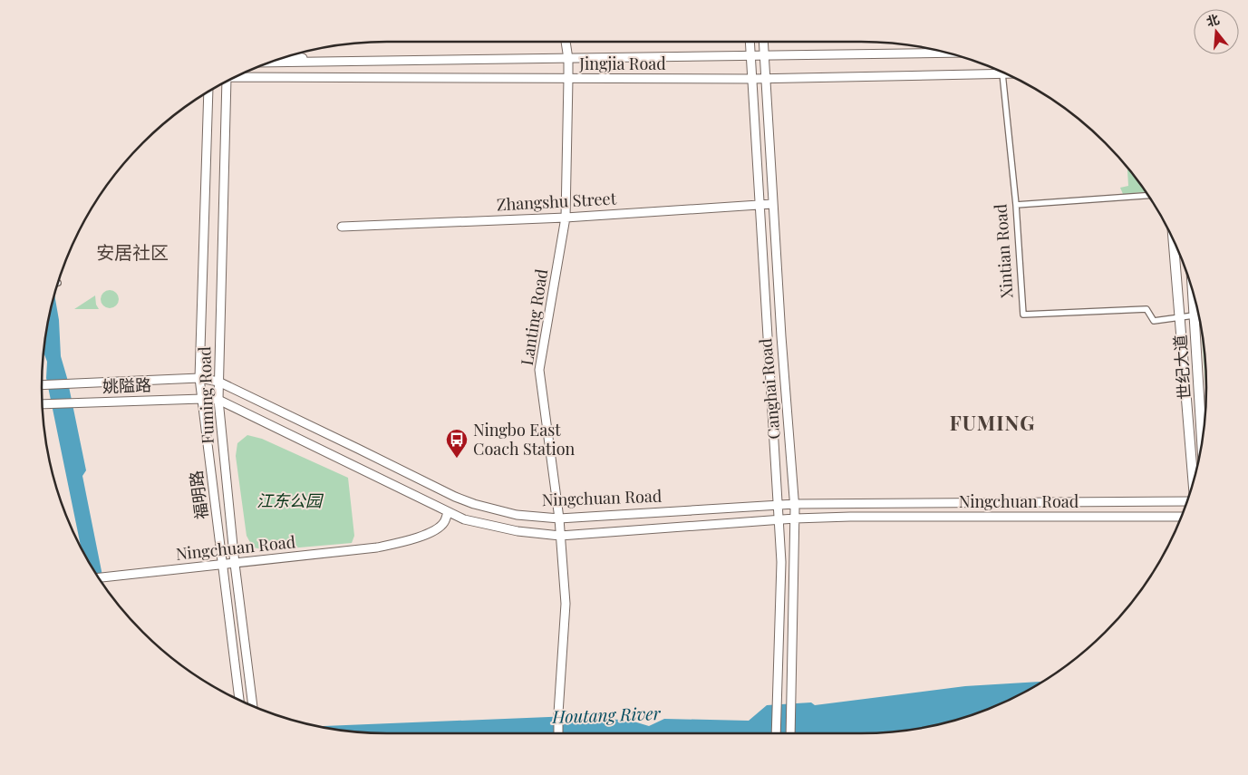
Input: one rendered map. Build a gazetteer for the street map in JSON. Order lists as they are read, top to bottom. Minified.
{"streets":{"highway":["世纪大道"],"main road":["Jingjia Road","Zhangshu Street","Lanting Road","姚隘路","Canghai Road","Fuming Road","福明路","Ningchuan Road"],"street":["Xintian Road"]},"crossings":[["Jingjia Road","Xintian Road"],["Jingjia Road","Lanting Road"],["Jingjia Road","Canghai Road"],["Zhangshu Street","Lanting Road"],["Zhangshu Street","Canghai Road"],["Xintian Road","世纪大道"],["Lanting Road","Ningchuan Road"],["姚隘路","Fuming Road"],["姚隘路","福明路"],["姚隘路","Ningchuan Road"],["Canghai Road","Ningchuan Road"],["Fuming Road","Ningchuan Road"],["福明路","Ningchuan Road"]],"districts":["安居社区","FUMING"],"water":["Houtang River"],"parks":["江东公园"],"places":{"bus stop":["Ningbo East Coach Station"]},"north":"top"}
